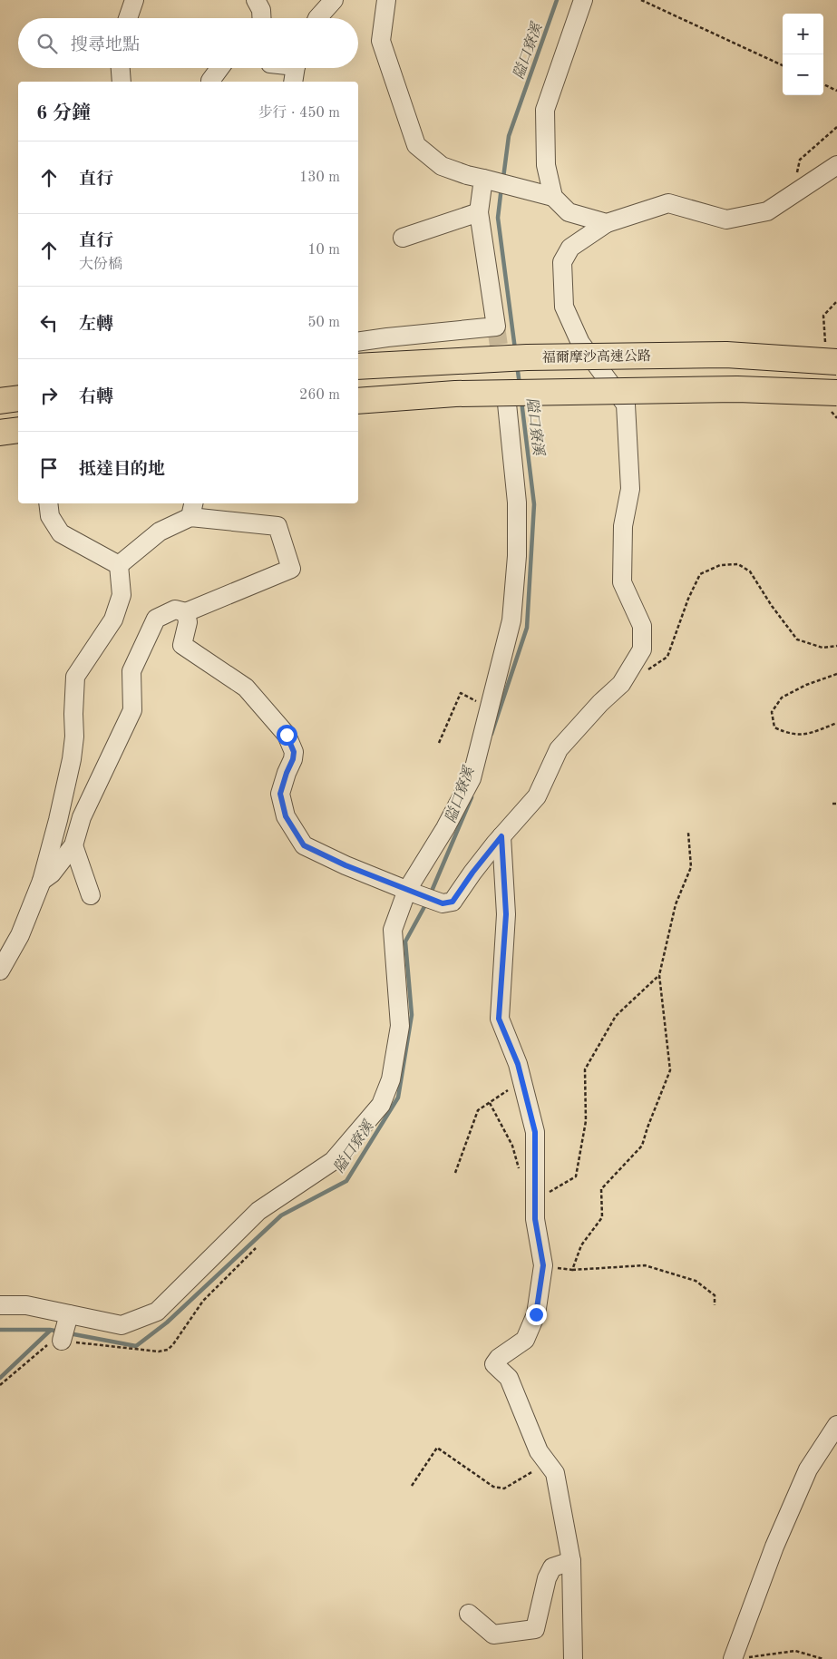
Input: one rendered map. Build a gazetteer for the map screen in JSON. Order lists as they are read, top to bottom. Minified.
{"streets":{"highway":["福爾摩沙高速公路"]},"water":["隘口寮溪"],"page":{"map_buttons":["+","−"],"search":"搜尋地點","heading":["6 分鐘","步行 · 450 m"],"list":[["直行","130 m"],["直行","大份橋","10 m"],["左轉","50 m"],["右轉","260 m"],"抵達目的地"]}}
